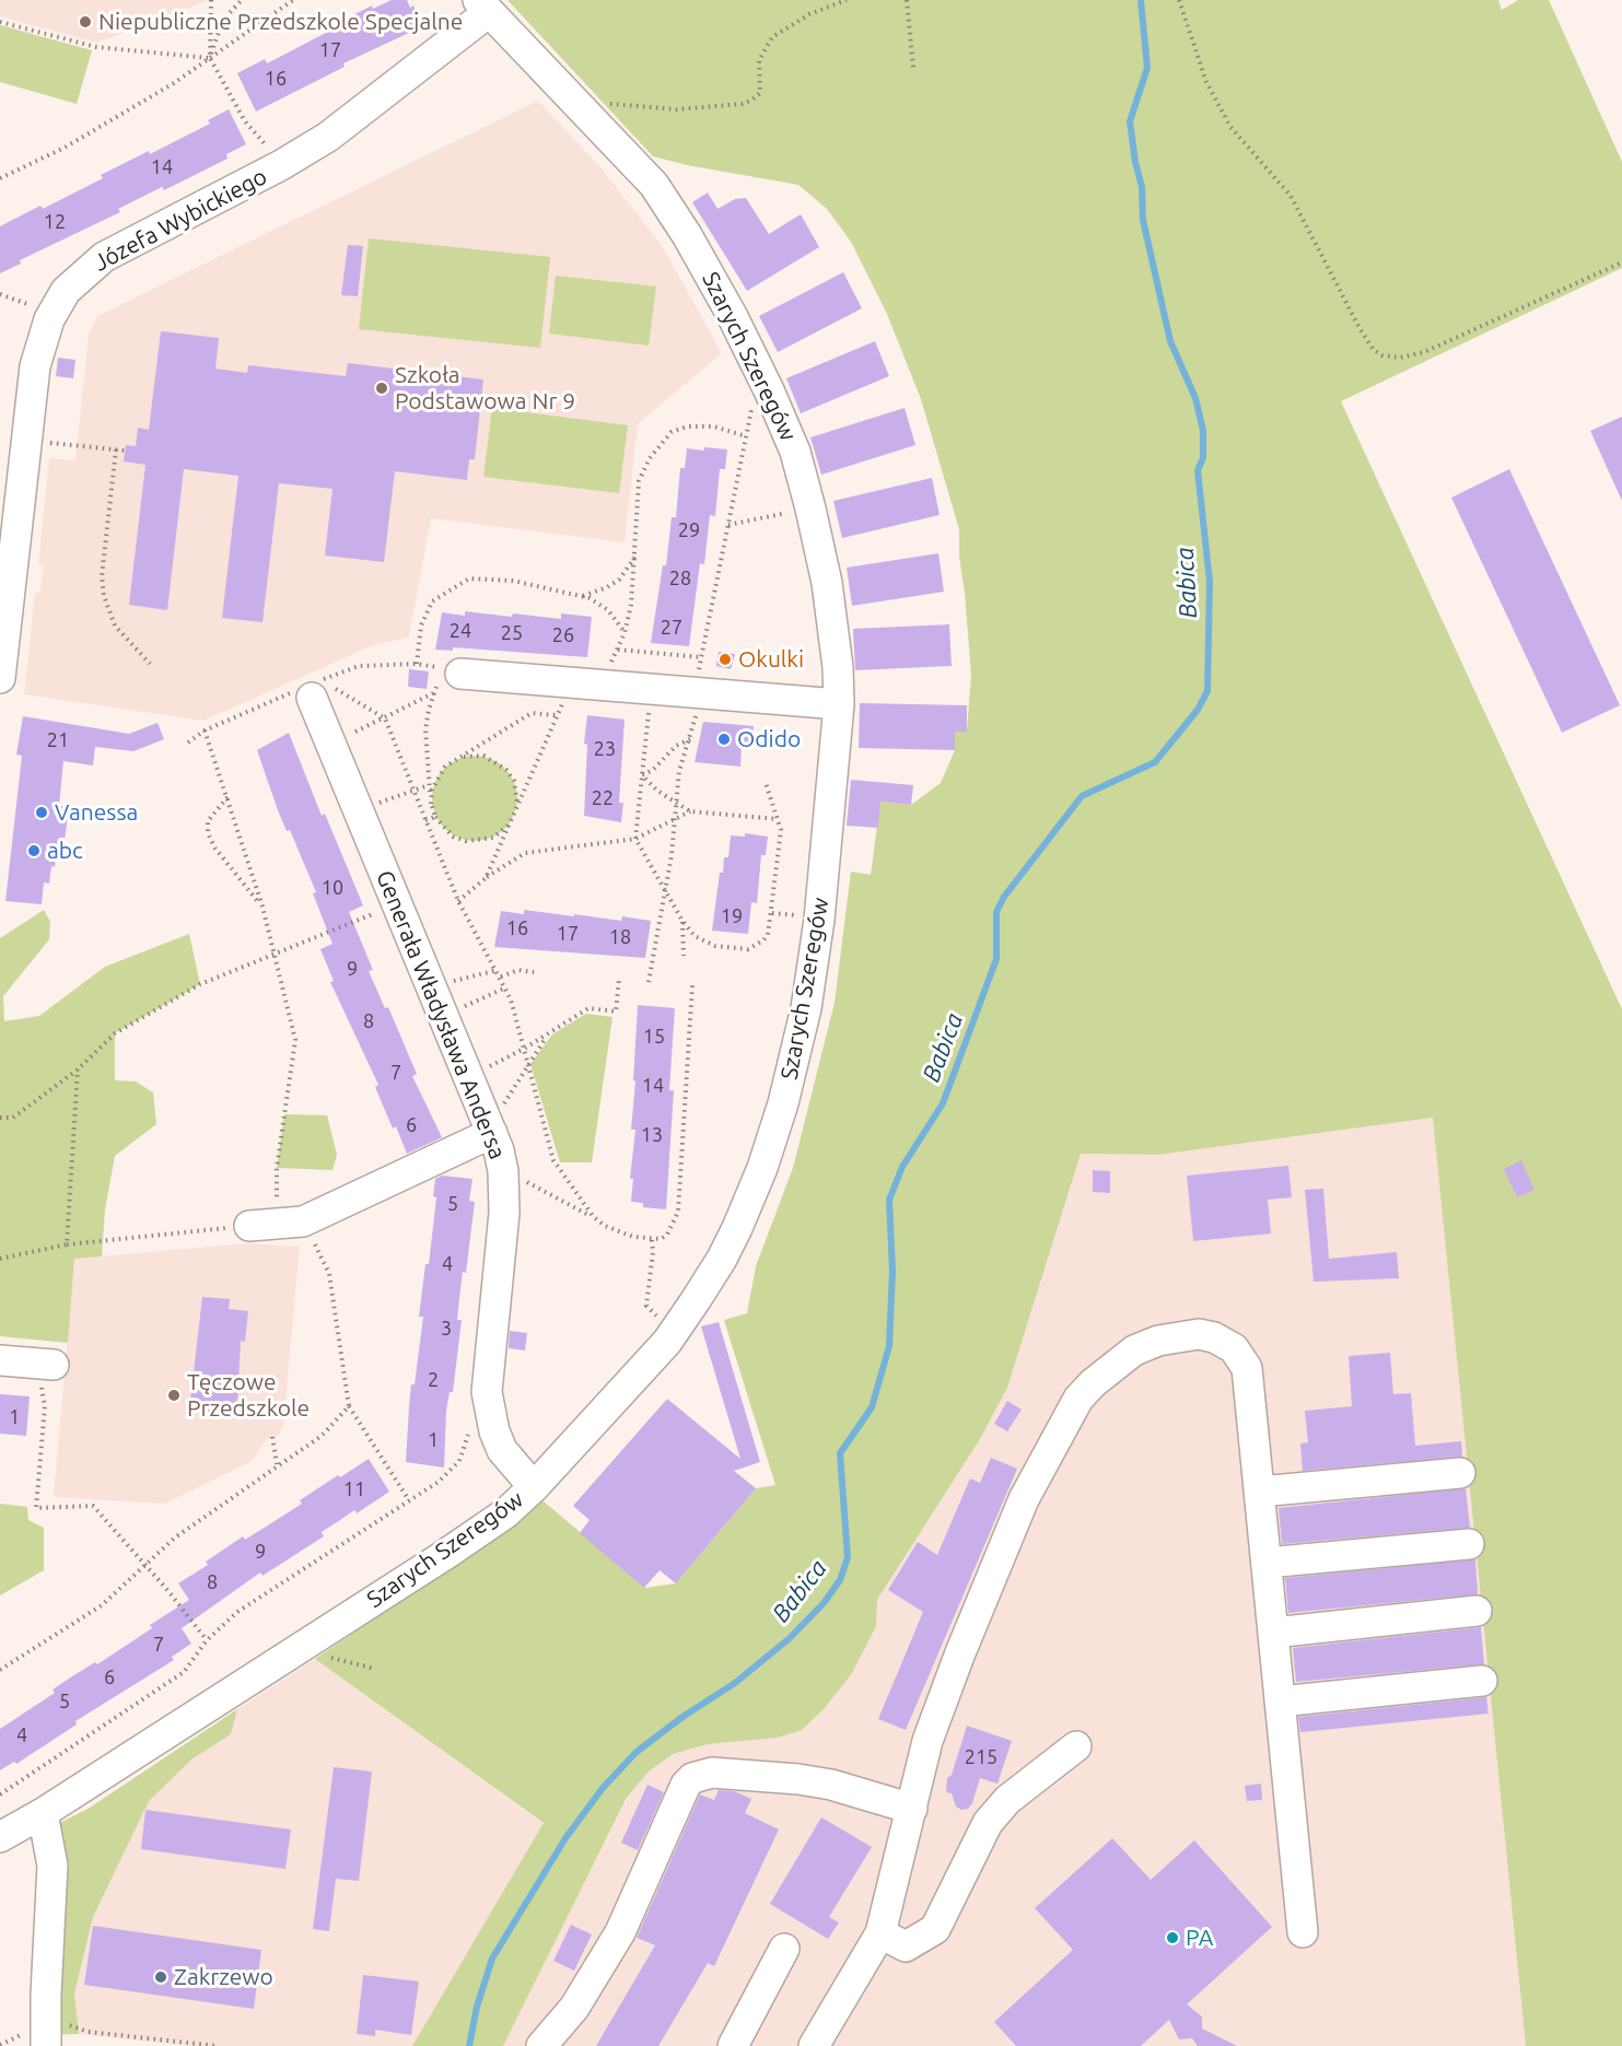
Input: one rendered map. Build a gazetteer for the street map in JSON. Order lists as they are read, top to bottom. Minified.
{"streets":{"street":["Józefa Wybickiego","Szarych Szeregów","Generała Władysława Andersa"]},"crossings":[["Józefa Wybickiego","Szarych Szeregów"],["Szarych Szeregów","Generała Władysława Andersa"]],"water":["Babica"],"places":["Niepubliczne Przedszkole Specjalne","Szkoła Podstawowa Nr 9","Okulki","Odido","Vanessa","abc","Tęczowe Przedszkole","PA","Zakrzewo"],"house_numbers":["17","16","14","12","29","28","27","24","25","26","21","23","22","10","19","16","17","18","9","8","15","7","14","6","13","5","4","3","2","1","1","11","9","8","7","6","5","4","215"]}
